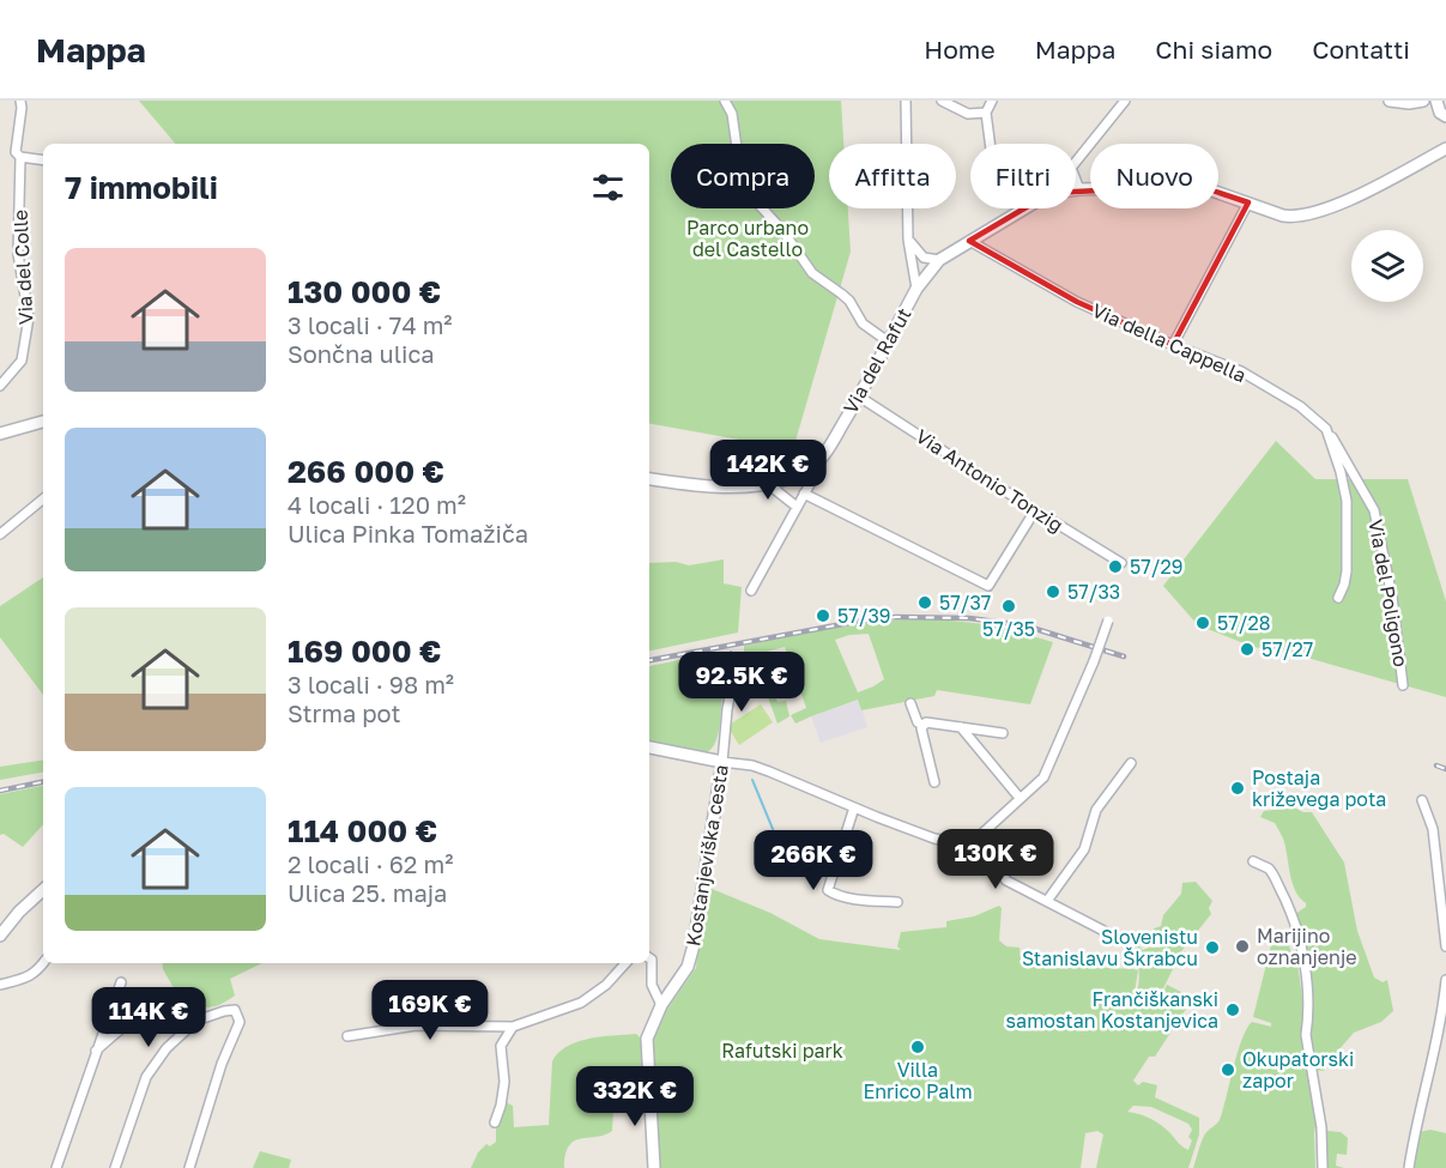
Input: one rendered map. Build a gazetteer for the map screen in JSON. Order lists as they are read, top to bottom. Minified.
{"streets":{"main road":["Via del Rafut","Kostanjeviška cesta"],"street":["Via del Colle","Via della Cappella","Via Antonio Tonzig","Via del Poligono"]},"crossings":[["Via della Cappella","Via del Rafut"],["Via della Cappella","Via del Poligono"],["Via del Rafut","Via Antonio Tonzig"]],"parks":["Parco urbano del Castello","Rafutski park"],"places":["57/29","57/33","57/37","57/35","57/39","57/28","57/27","Postaja križevega pota","Marijino oznanjenje","Slovenistu Stanislavu Škrabcu","Frančiškanski samostan Kostanjevica","Villa Enrico Palm","Okupatorski zapor"],"page":{"header":"Mappa","nav":["Home","Mappa","Chi siamo","Contatti"],"chip":["Compra","Affitta","Filtri","Nuovo"],"heading":"7 immobili","list":[{"name":"130 000 €","note":"3 locali · 74 m² · Sončna ulica"},{"name":"266 000 €","note":"4 locali · 120 m² · Ulica Pinka Tomažiča"},{"name":"169 000 €","note":"3 locali · 98 m² · Strma pot"},{"name":"114 000 €","note":"2 locali · 62 m² · Ulica 25. maja"}],"price":["142K €","92.5K €","130K €","266K €","169K €","114K €","332K €"]}}
